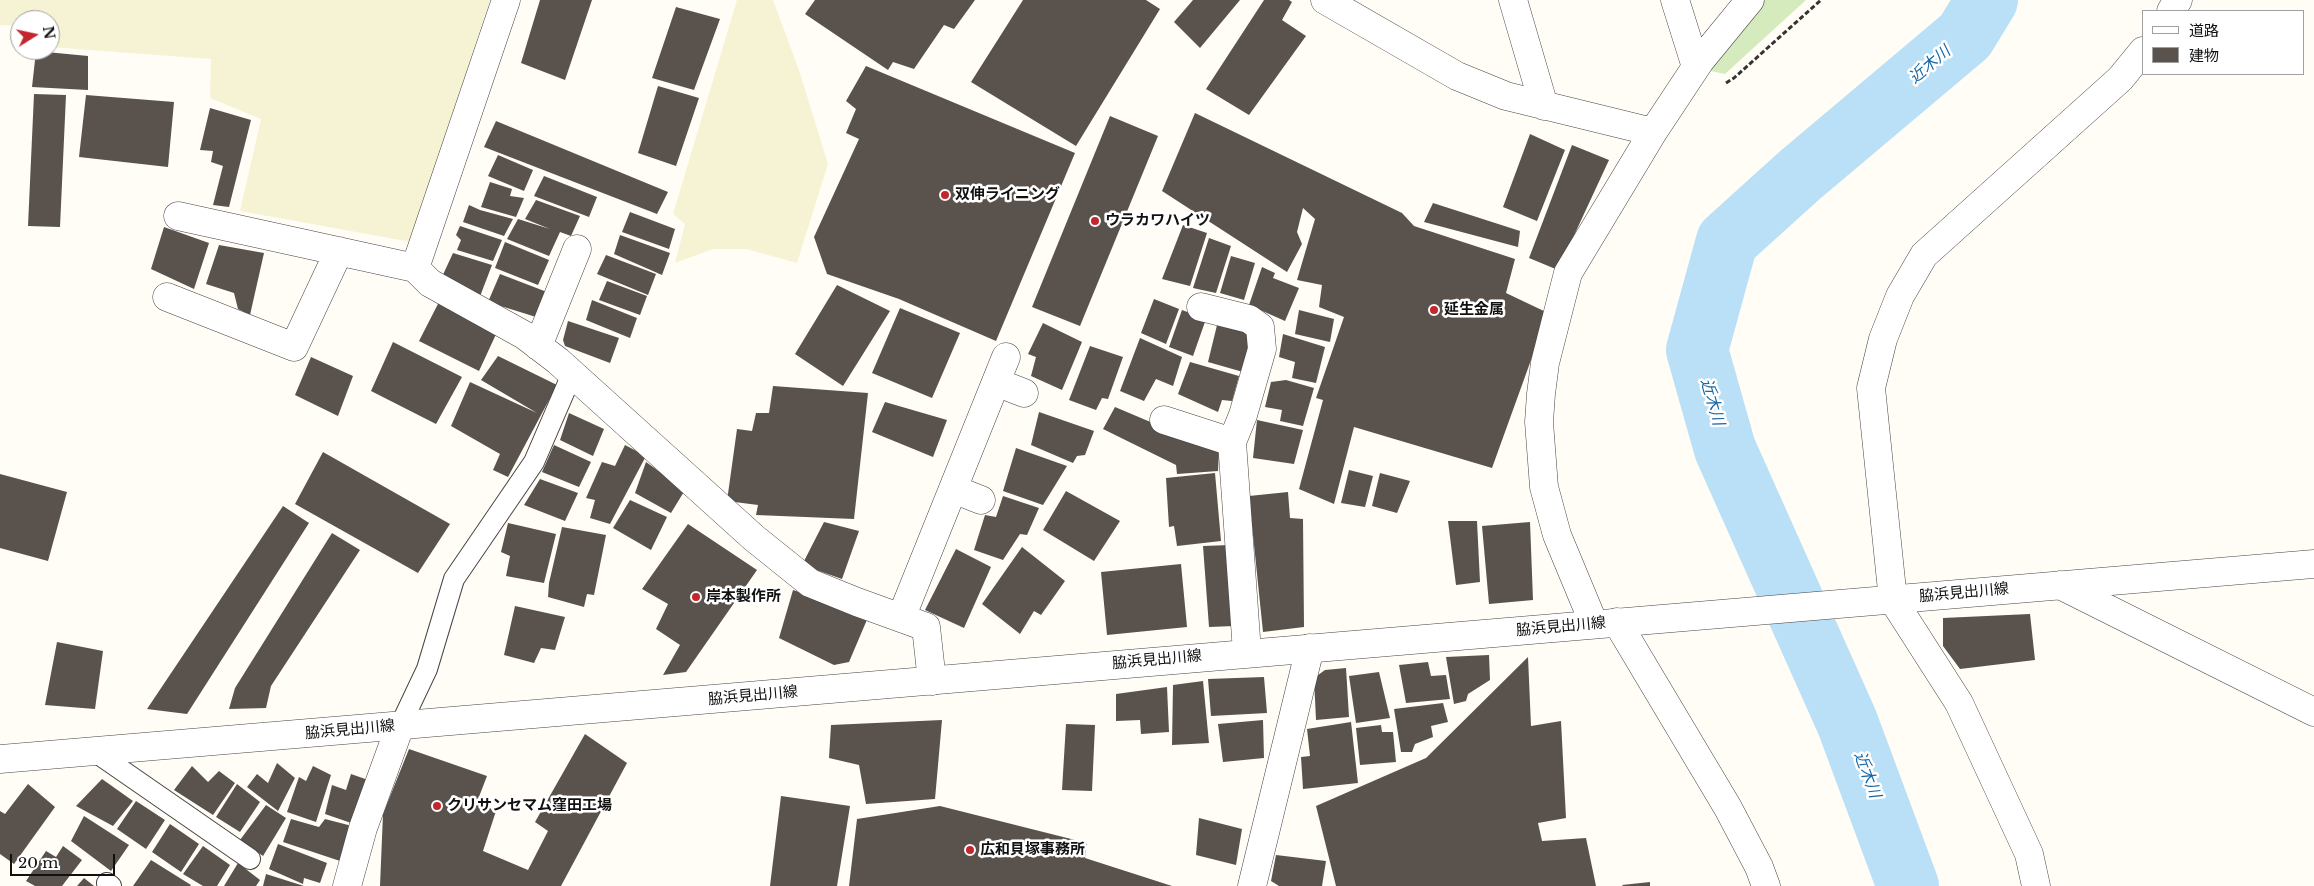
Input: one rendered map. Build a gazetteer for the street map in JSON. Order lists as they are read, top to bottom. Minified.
{"streets":{"street":["脇浜見出川線"]},"water":["近木川"],"places":["双伸ライニング","ウラカワハイツ","延生金属","岸本製作所","クリサンセマム窪田工場","広和貝塚事務所"],"legend":["道路","建物"],"scale_bar":"20 m","north":"right"}
